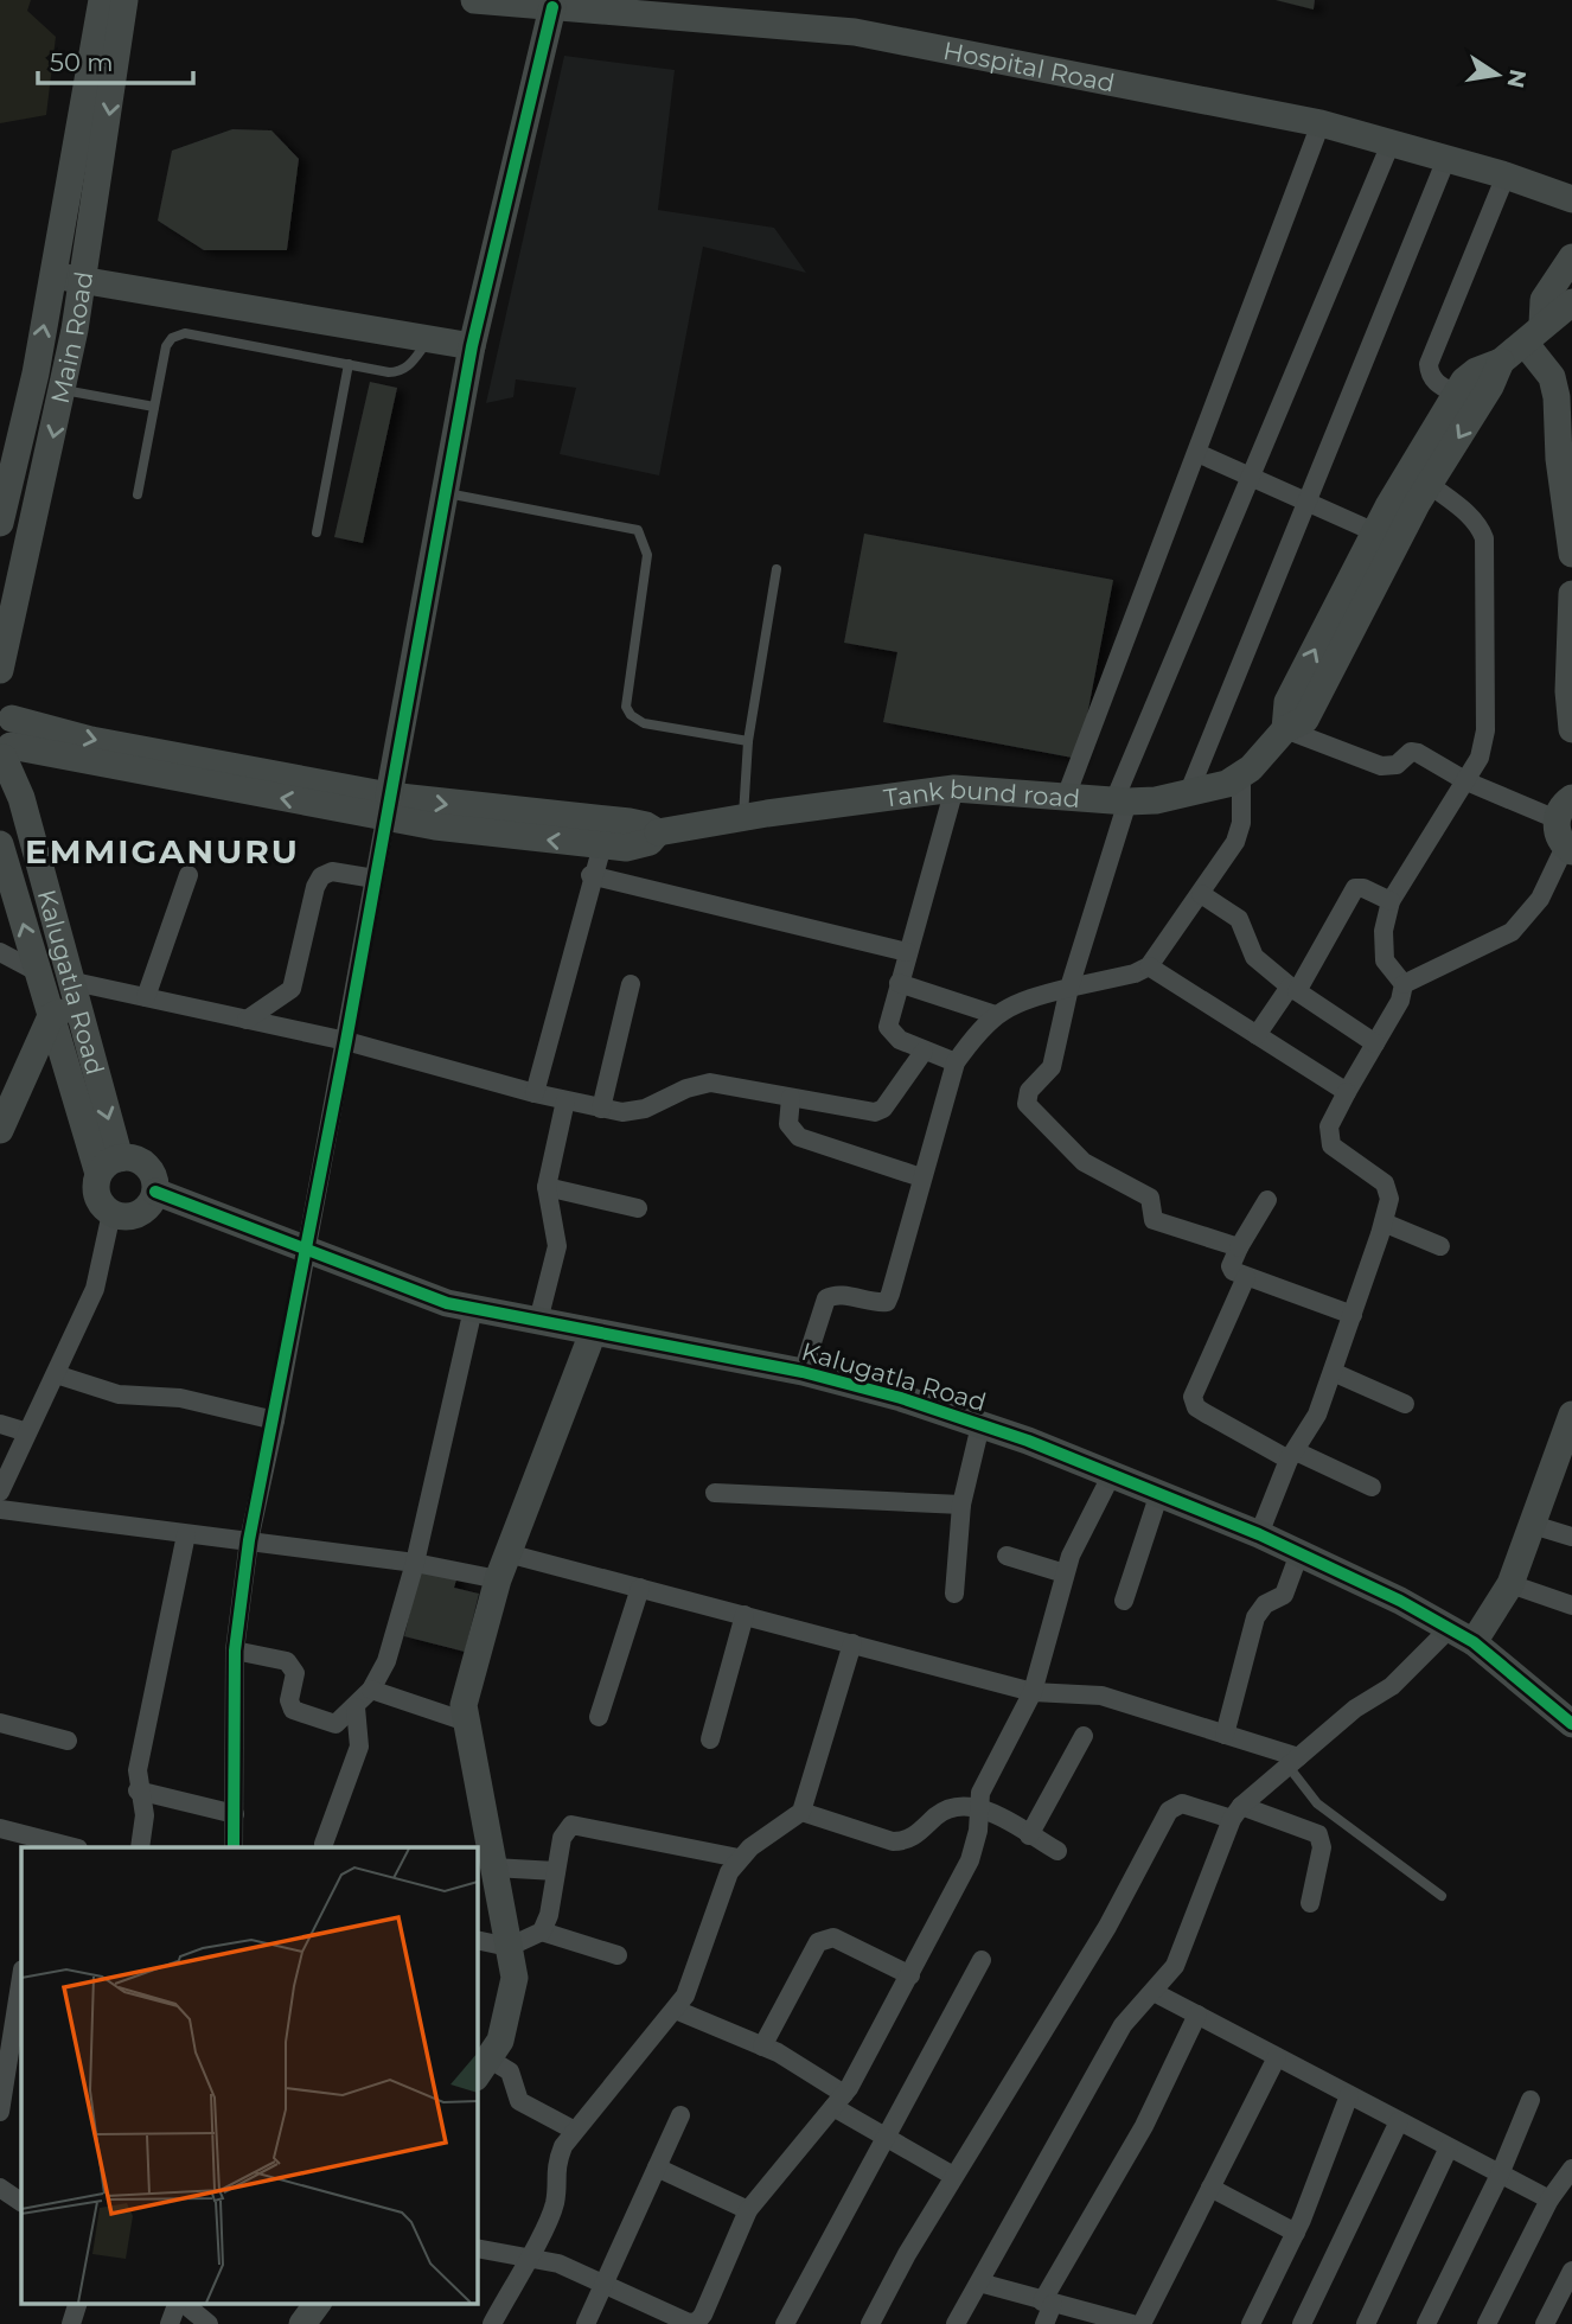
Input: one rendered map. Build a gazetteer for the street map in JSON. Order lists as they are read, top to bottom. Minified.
{"streets":{"street":["Hospital Road","Main Road","Tank bund road","Kalugatla Road"]},"districts":["EMMIGANURU"],"scale_bar":"50 m","north":"right"}
